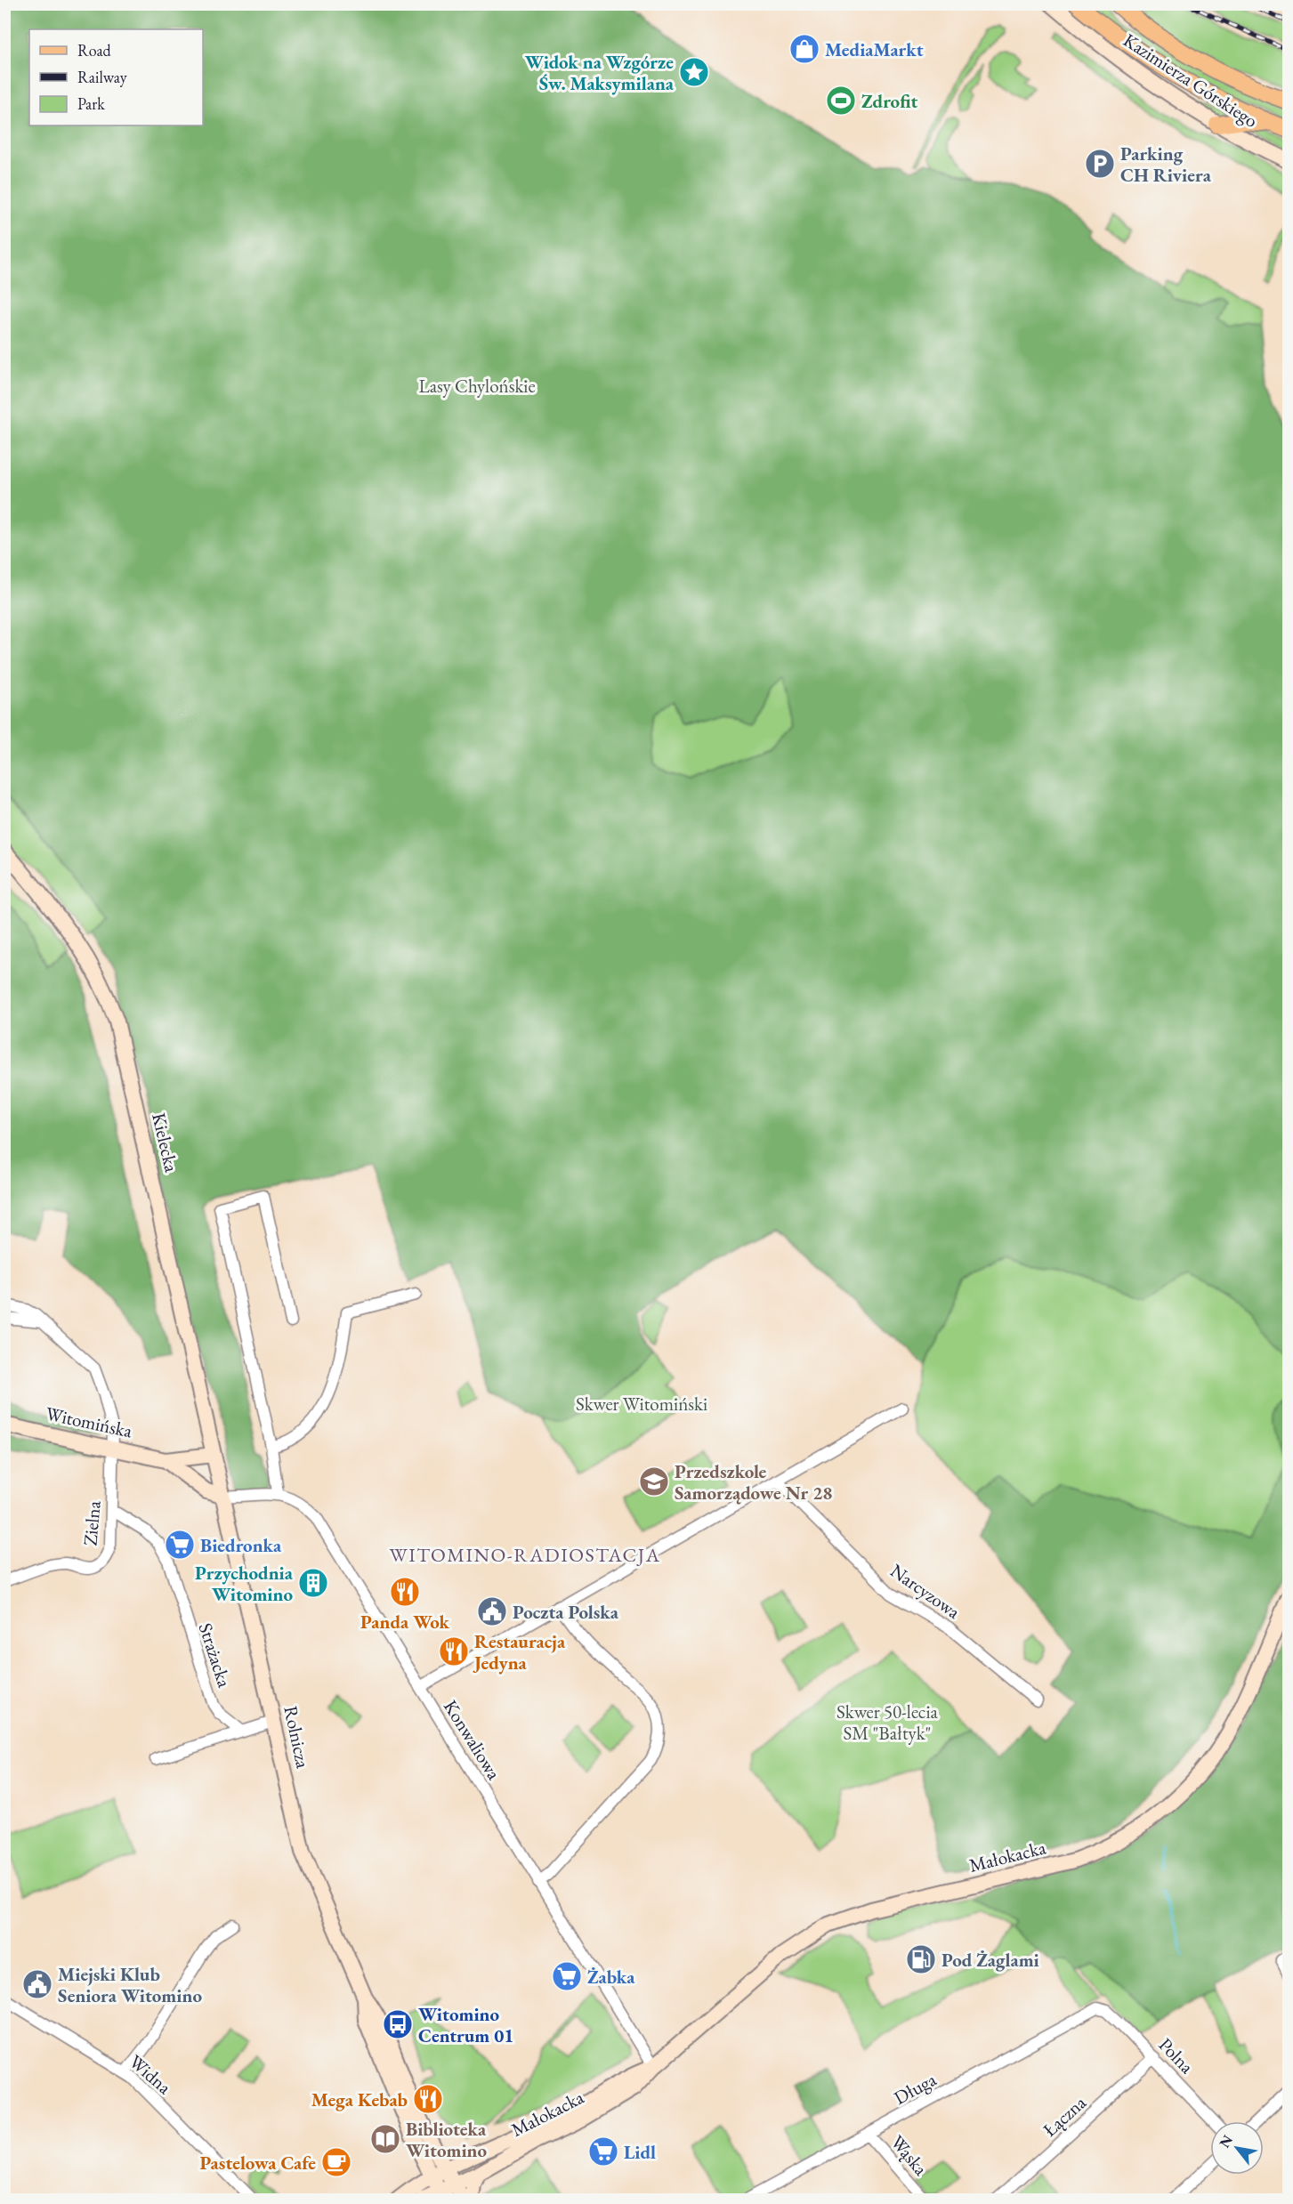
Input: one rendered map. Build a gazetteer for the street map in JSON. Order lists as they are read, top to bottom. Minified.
{"streets":{"main road":["Kazimierza Górskiego","Kielecka","Witomińska","Rolnicza","Małokacka"],"street":["Zielna","Narcyzowa","Strażacka","Konwaliowa","Polna","Widna","Długa","Łączna","Wąska"]},"crossings":[["Kielecka","Witomińska"],["Kielecka","Rolnicza"],["Witomińska","Zielna"],["Witomińska","Rolnicza"],["Zielna","Strażacka"],["Rolnicza","Małokacka"],["Konwaliowa","Małokacka"],["Polna","Długa"],["Polna","Łączna"],["Długa","Wąska"]],"districts":["WITOMINO-RADIOSTACJA"],"parks":["Lasy Chylońskie","Skwer Witomiński","Skwer 50-lecia SM \"Bałtyk\""],"places":{"shop":["MediaMarkt"],"place":["Widok na Wzgórze Św. Maksymilana"],"sports":["Zdrofit"],"parking":["Parking CH Riviera"],"school or university":["Przedszkole Samorządowe Nr 28"],"supermarket":["Biedronka","Żabka","Lidl"],"building":["Przychodnia Witomino"],"restaurant":["Panda Wok","Restauracja Jedyna","Mega Kebab"],"public building":["Poczta Polska","Miejski Klub Seniora Witomino"],"fuel station":["Pod Żaglami"],"bus stop":["Witomino Centrum 01"],"library":["Biblioteka Witomino"],"cafe":["Pastelowa Cafe"]},"legend":["Road","Railway","Park"],"north":"top left"}
